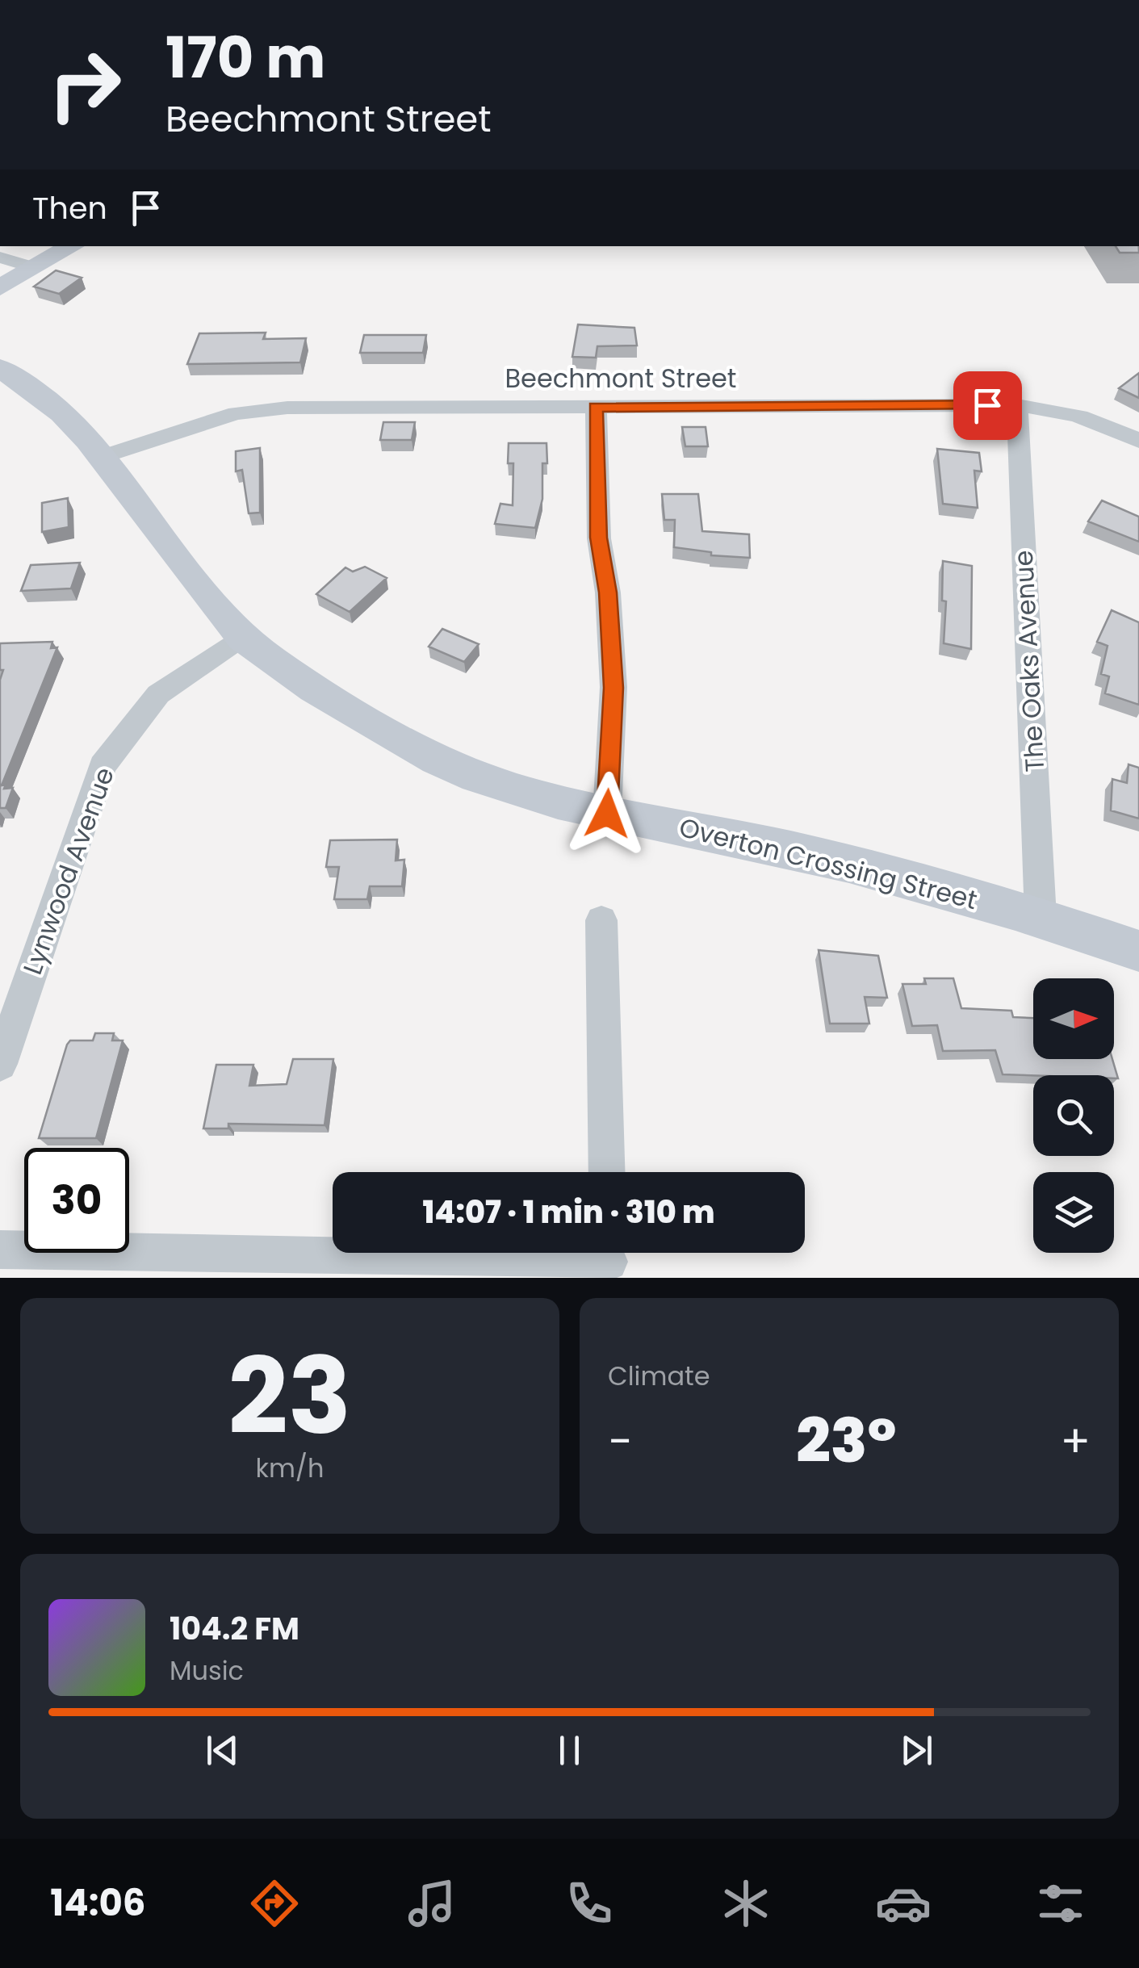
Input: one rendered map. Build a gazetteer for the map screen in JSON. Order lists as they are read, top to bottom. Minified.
{"streets":{"main road":["Overton Crossing Street"],"street":["Beechmont Street","The Oaks Avenue","Lynwood Avenue"]},"crossings":[["Beechmont Street","The Oaks Avenue"],["Beechmont Street","Overton Crossing Street"],["The Oaks Avenue","Overton Crossing Street"],["Overton Crossing Street","Lynwood Avenue"]],"north":"right","page":{"turn":["170 m","Beechmont Street"],"then":"Then","limit":"30","trip":"14:07 · 1 min · 310 m","tile":[["23","km/h"],"Climate"],"heat":["−","23°","+"],"song":["104.2 FM","Music"],"tabs":"14:06"}}
